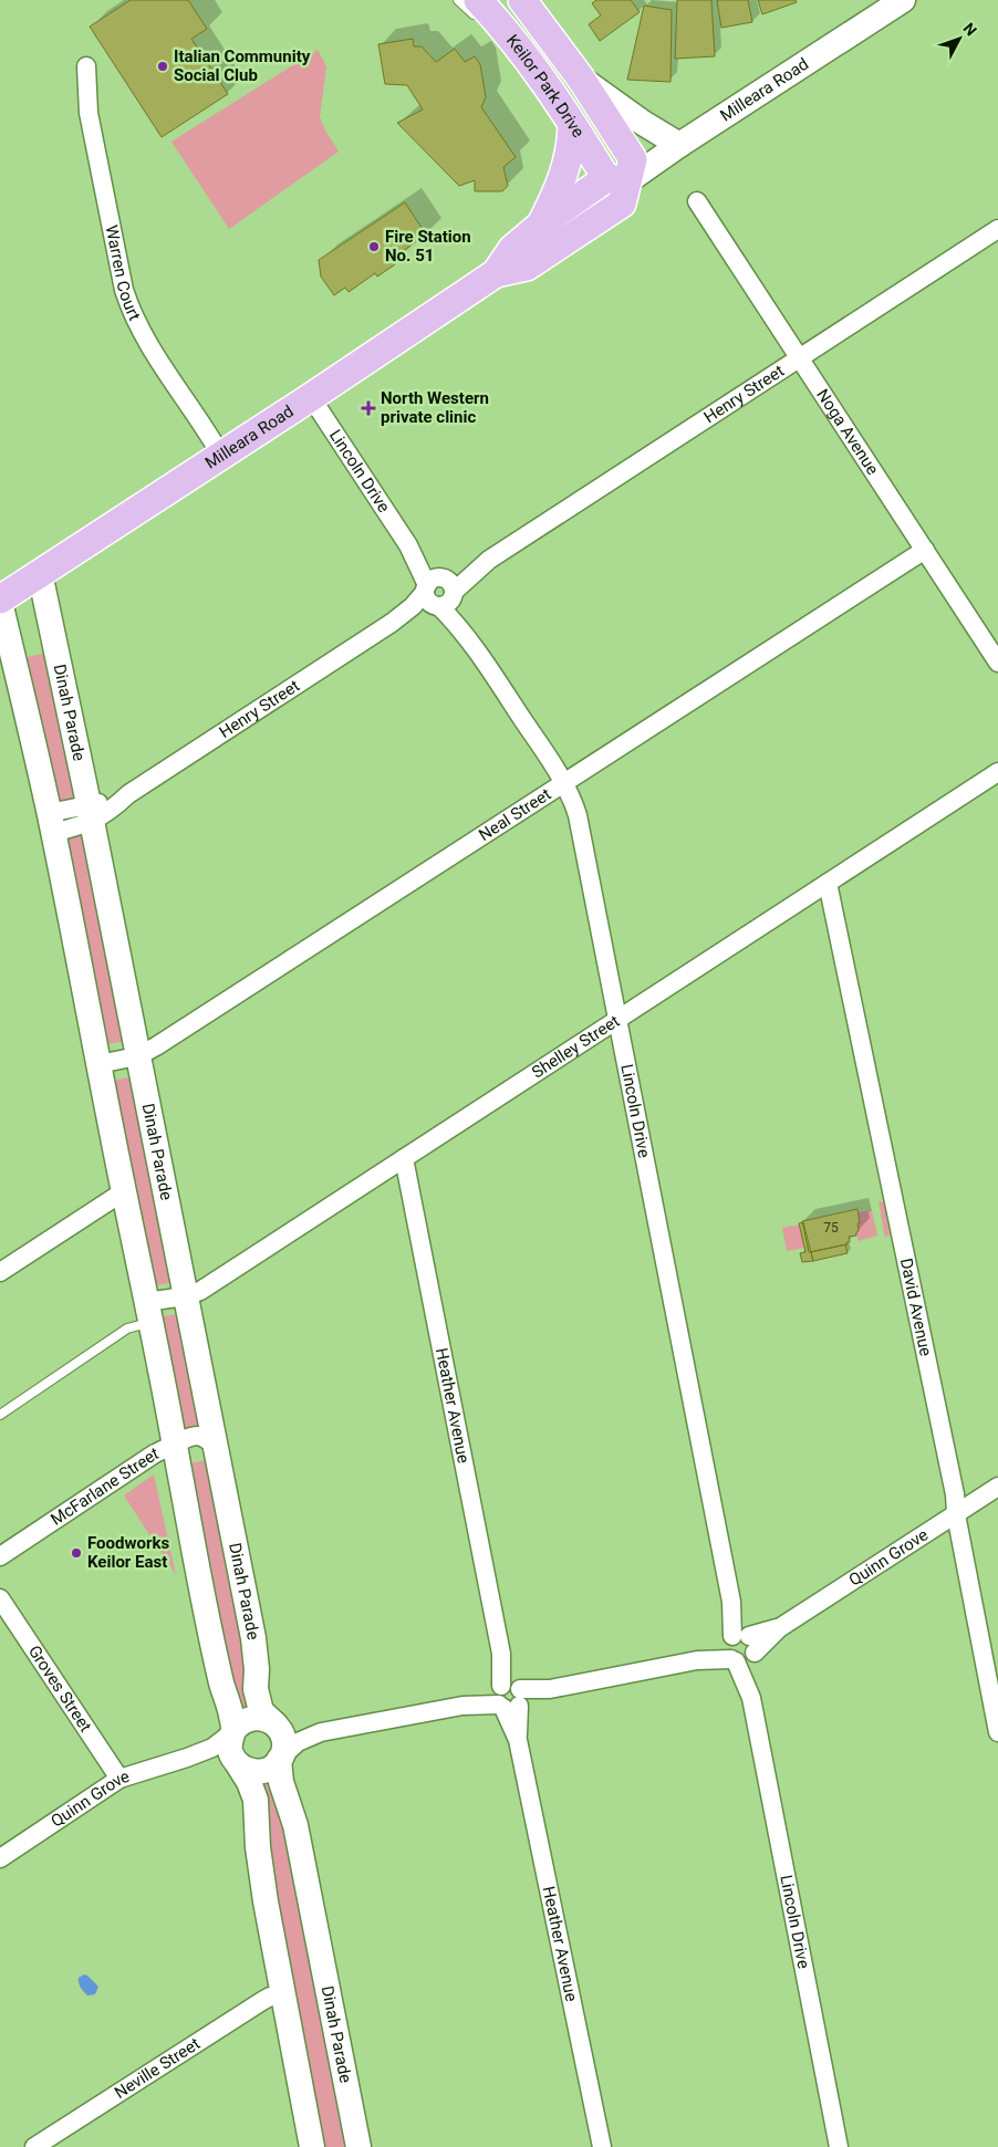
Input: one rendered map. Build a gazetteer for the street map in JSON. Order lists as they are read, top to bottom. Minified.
{"streets":{"main road":["Keilor Park Drive","Milleara Road"],"street":["Warren Court","Henry Street","Noga Avenue","Lincoln Drive","Dinah Parade","Neal Street","Shelley Street","David Avenue","Heather Avenue","McFarlane Street","Quinn Grove","Groves Street","Neville Street"]},"crossings":[["Keilor Park Drive","Milleara Road"],["Milleara Road","Warren Court"],["Milleara Road","Lincoln Drive"],["Milleara Road","Dinah Parade"],["Henry Street","Noga Avenue"],["Henry Street","Lincoln Drive"],["Henry Street","Dinah Parade"],["Noga Avenue","Neal Street"],["Lincoln Drive","Neal Street"],["Lincoln Drive","Shelley Street"],["Lincoln Drive","Quinn Grove"],["Dinah Parade","Neal Street"],["Dinah Parade","Shelley Street"],["Dinah Parade","McFarlane Street"],["Dinah Parade","Quinn Grove"],["Shelley Street","David Avenue"],["Shelley Street","Heather Avenue"],["David Avenue","Quinn Grove"],["Heather Avenue","Quinn Grove"],["Quinn Grove","Groves Street"]],"places":{"other":["Italian Community Social Club","Fire Station No. 51","Foodworks Keilor East"],"health":["North Western private clinic"]},"house_numbers":["75"],"north":"top right"}
